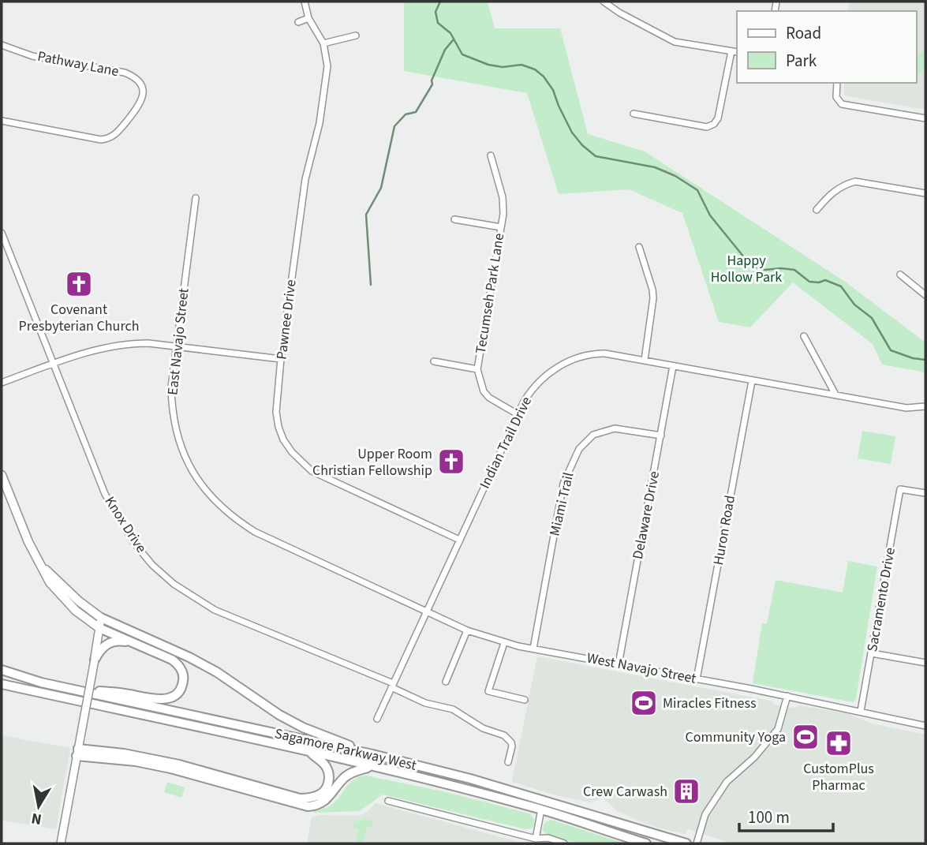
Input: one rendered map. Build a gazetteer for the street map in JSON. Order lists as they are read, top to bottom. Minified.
{"streets":{"highway":["Sagamore Parkway West"],"street":["Pathway Lane","Tecumseh Park Lane","Pawnee Drive","East Navajo Street","Indian Trail Drive","Miami Trail","Delaware Drive","Knox Drive","Huron Road","Sacramento Drive","West Navajo Street"]},"crossings":[["Tecumseh Park Lane","Indian Trail Drive"],["Pawnee Drive","Indian Trail Drive"],["East Navajo Street","Indian Trail Drive"],["East Navajo Street","West Navajo Street"],["Indian Trail Drive","Delaware Drive"],["Indian Trail Drive","Knox Drive"],["Indian Trail Drive","Huron Road"],["Indian Trail Drive","West Navajo Street"],["Miami Trail","Delaware Drive"],["Miami Trail","West Navajo Street"],["Delaware Drive","West Navajo Street"],["Huron Road","West Navajo Street"],["Sacramento Drive","West Navajo Street"]],"parks":["Happy Hollow Park"],"places":{"church":["Covenant Presbyterian Church","Upper Room Christian Fellowship"],"sports":["Miracles Fitness","Community Yoga"],"pharmacy":["CustomPlus Pharmac"],"building":["Crew Carwash"]},"legend":["Road","Park"],"scale_bar":"100 m","north":"bottom"}
